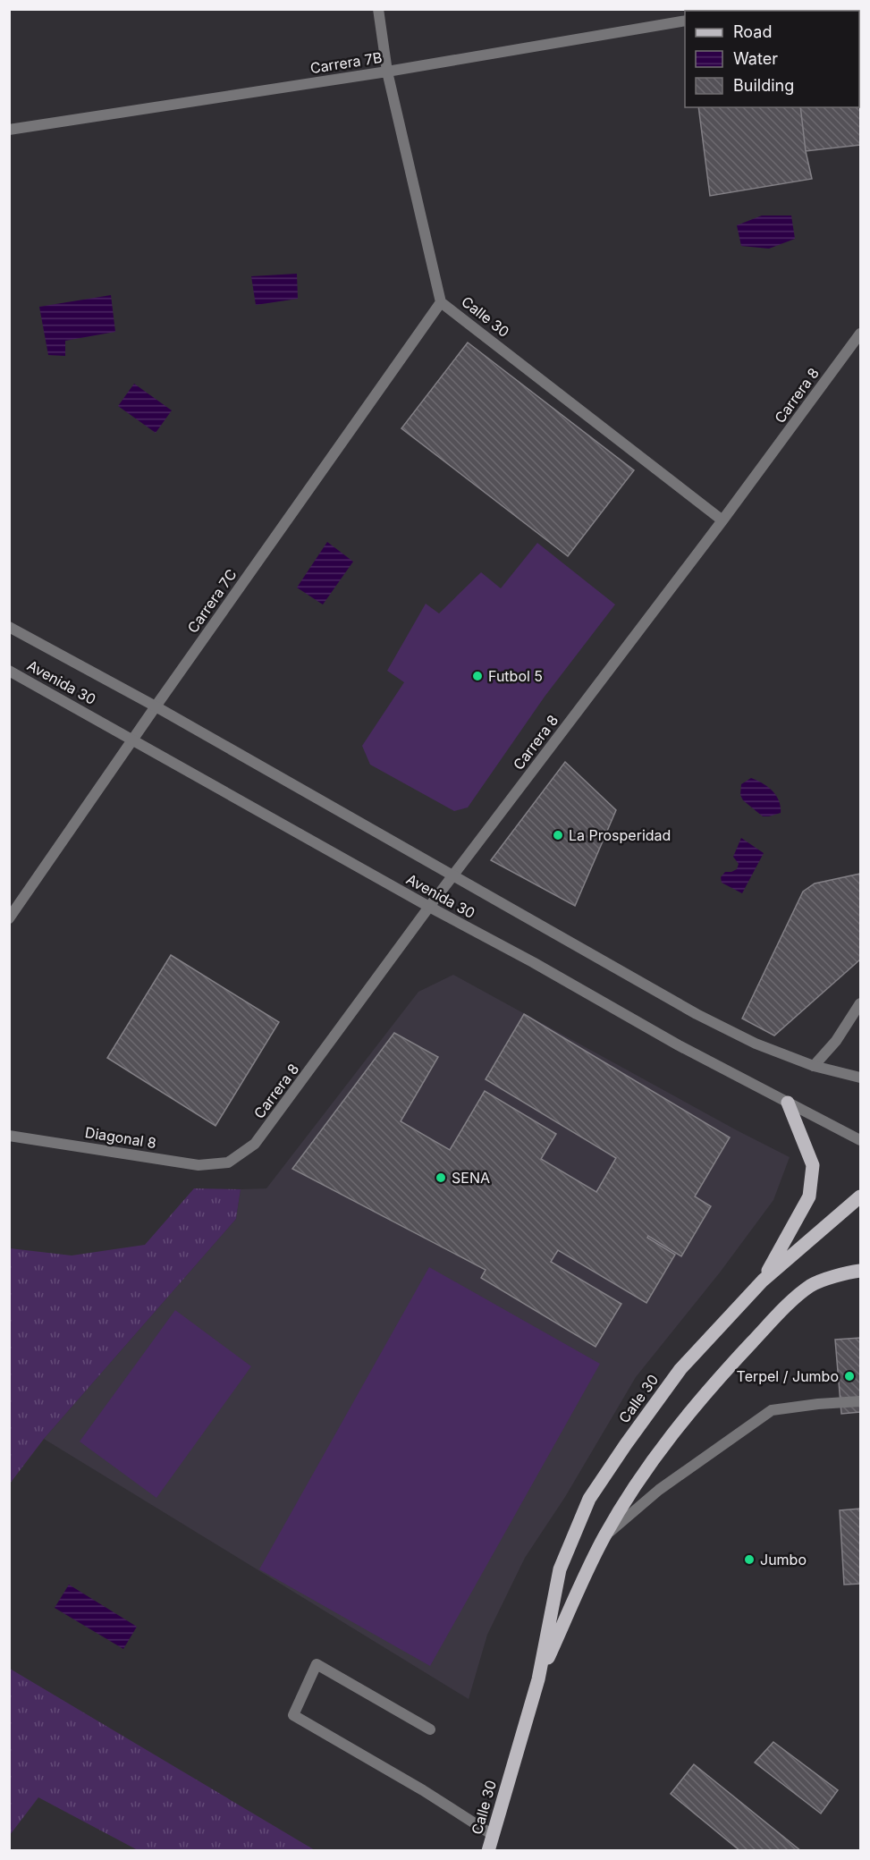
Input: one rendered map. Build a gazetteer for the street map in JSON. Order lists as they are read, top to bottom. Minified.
{"streets":{"main road":["Calle 30"],"street":["Carrera 7B","Carrera 8","Carrera 7C","Avenida 30","Diagonal 8"]},"crossings":[["Carrera 7B","Calle 30"],["Calle 30","Carrera 8"],["Calle 30","Carrera 7C"],["Carrera 8","Avenida 30"],["Carrera 8","Diagonal 8"],["Carrera 7C","Avenida 30"]],"places":["Futbol 5","La Prosperidad","SENA","Terpel / Jumbo","Jumbo"],"legend":["Road","Water","Building"]}
